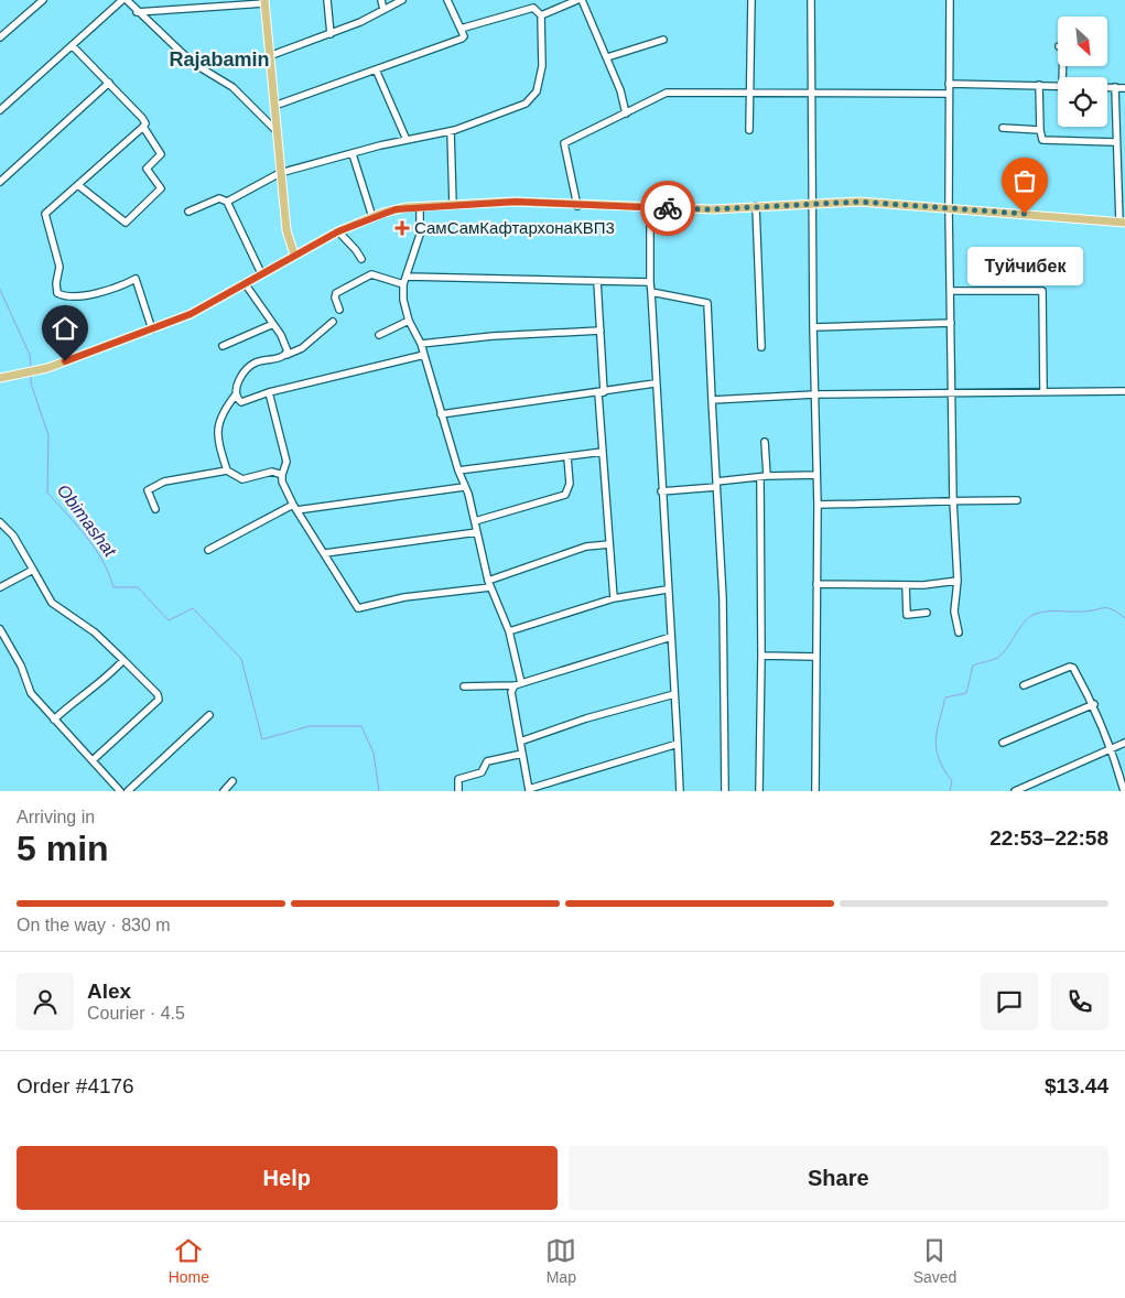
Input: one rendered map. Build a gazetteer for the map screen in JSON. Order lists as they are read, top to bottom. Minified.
{"districts":["Rajabamin"],"water":["Obimashat"],"places":{"other":["Туйчибек"],"health":["СамСамКафтархонаКВП3"]},"north":"bottom right","page":{"bubble":"Туйчибек","heading":["5 min","Arriving in","22:53–22:58"],"panel":["Alex","Courier · 4.5","Order #4176","$13.44"],"bar":"On the way · 830 m","buttons":["Help","Share"],"tabs":["Home","Map","Saved"]}}
